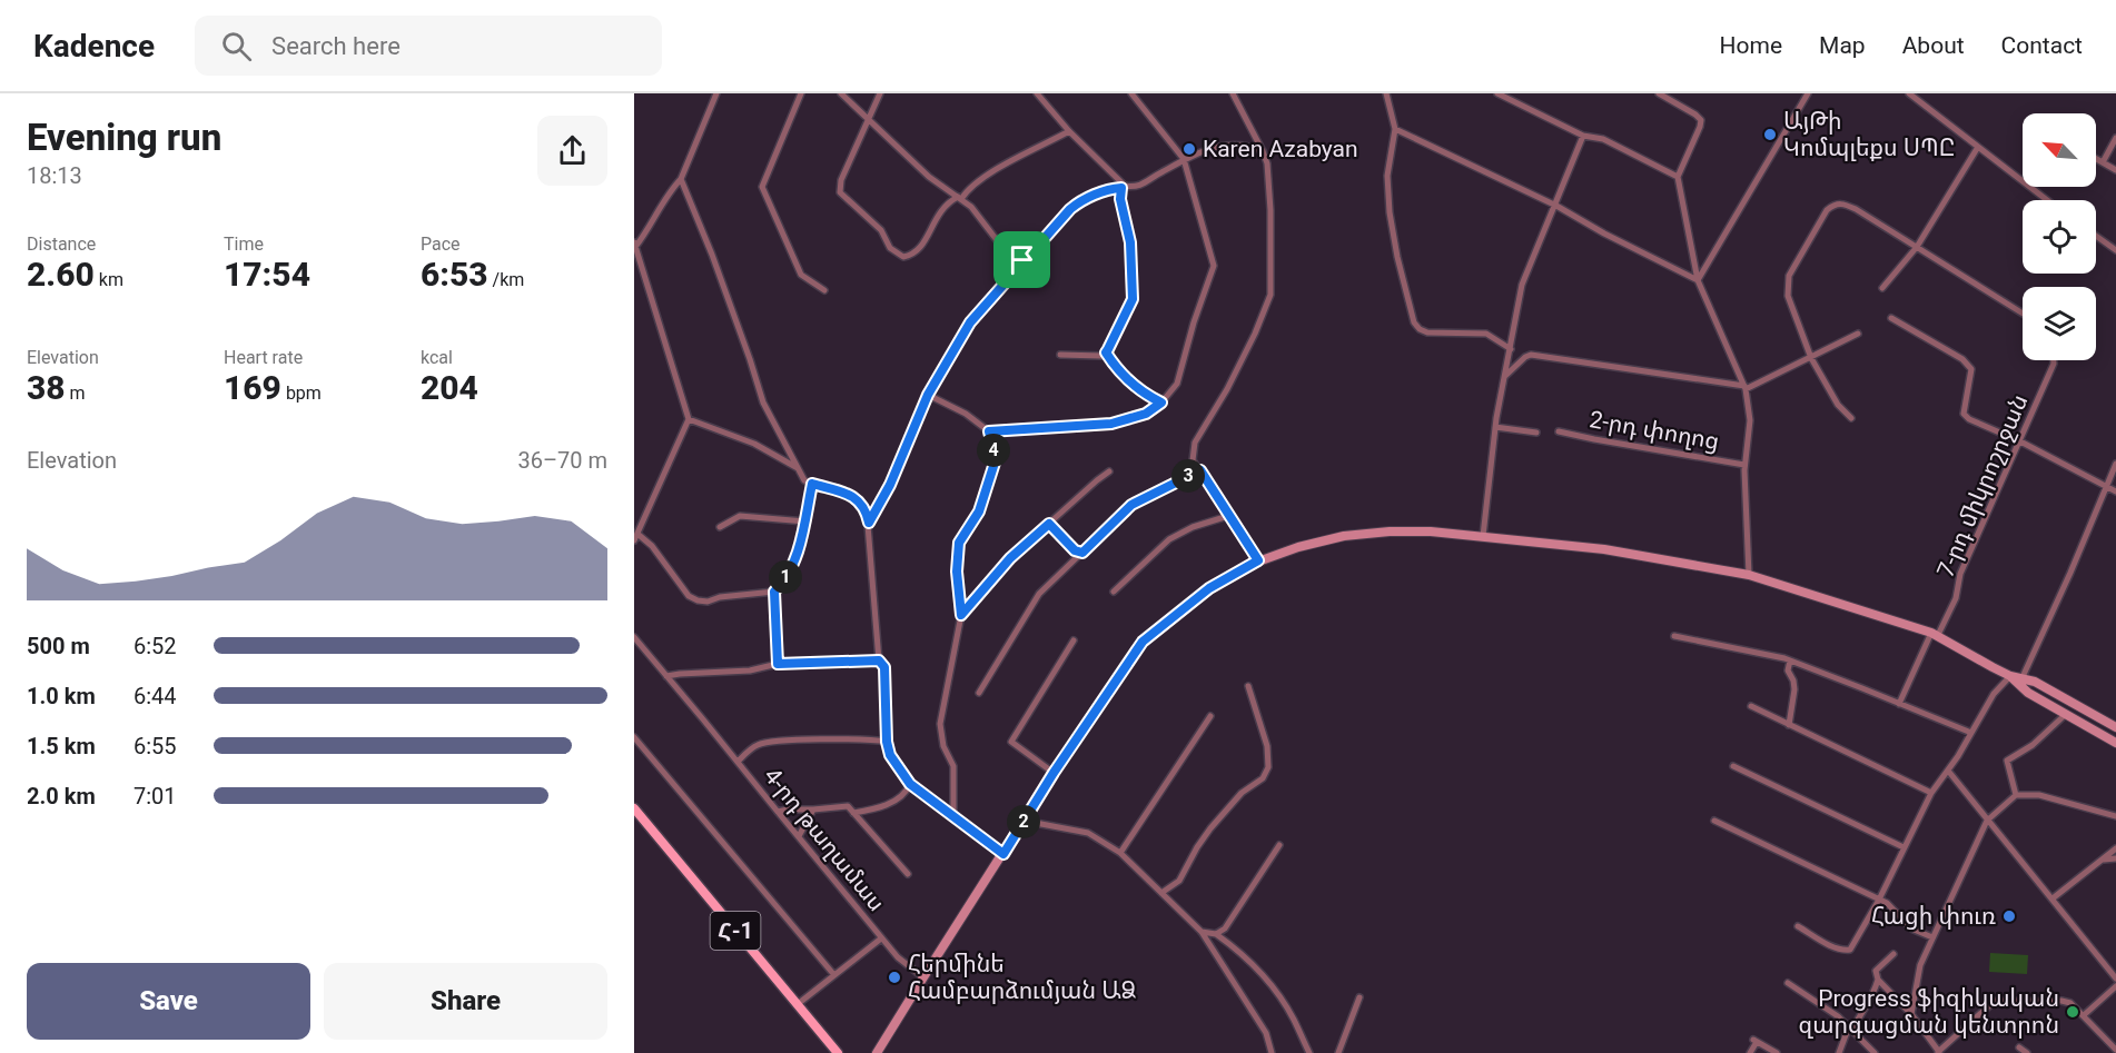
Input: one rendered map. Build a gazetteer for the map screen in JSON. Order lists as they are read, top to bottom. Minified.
{"streets":{"main road":["Հ-1"],"street":["2-րդ փողոց","7-րդ միկրոշրջան","4-րդ թաղամաս"]},"places":["ԱյԹի Կոմպլեքս ՍՊԸ","Karen Azabyan","Հացի փուռ","Հերմինե Համբարձումյան ԱՁ","Progress ֆիզիկական զարգացման կենտրոն"],"north":"top left","page":{"header":"Kadence","search":"Search here","nav":["Home","Map","About","Contact"],"heading":["Evening run","18:13"],"stats":[["Distance","2.60 km"],["Time","17:54"],["Pace","6:53 /km"],["Elevation","38 m"],["Heart rate","169 bpm"],["kcal","204"]],"chart":["Elevation","36–70 m"],"pins":["4","3","1","2"],"list":[{"name":"500 m","note":"6:52"},{"name":"1.0 km","note":"6:44"},{"name":"1.5 km","note":"6:55"},{"name":"2.0 km","note":"7:01"}],"buttons":["Save","Share"]}}
